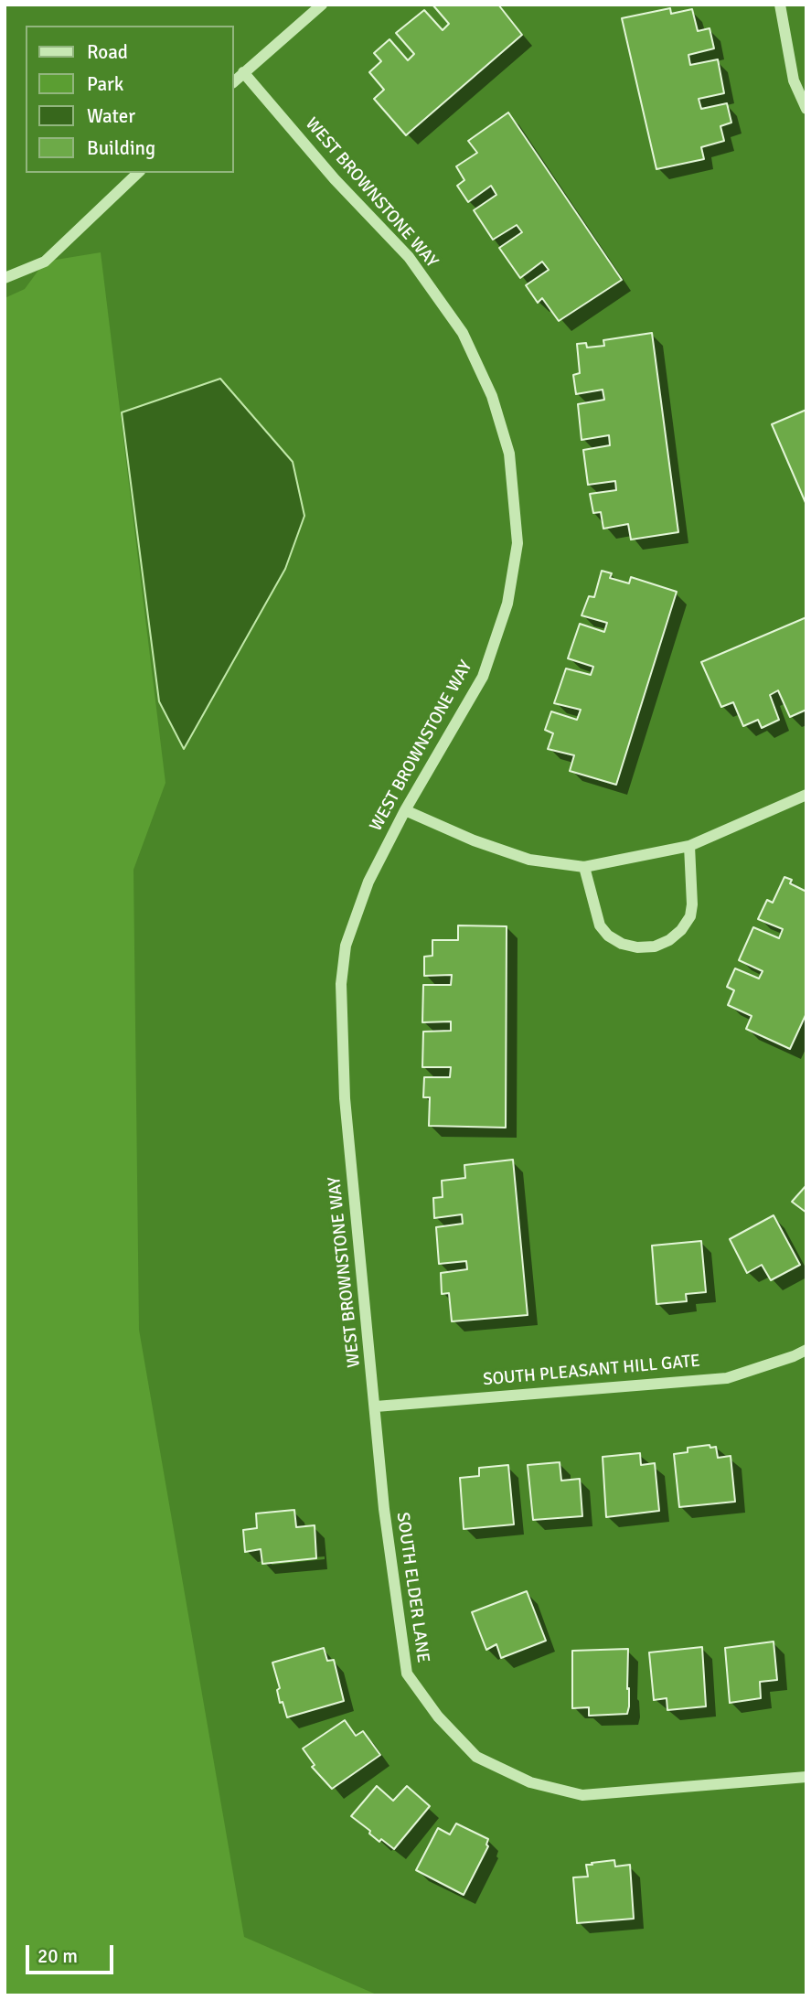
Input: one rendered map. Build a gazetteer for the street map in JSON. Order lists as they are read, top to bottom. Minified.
{"streets":{"street":["WEST BROWNSTONE WAY","SOUTH PLEASANT HILL GATE","SOUTH ELDER LANE"]},"crossings":[["WEST BROWNSTONE WAY","SOUTH PLEASANT HILL GATE"],["WEST BROWNSTONE WAY","SOUTH ELDER LANE"],["SOUTH PLEASANT HILL GATE","SOUTH ELDER LANE"]],"legend":["Road","Park","Water","Building"],"scale_bar":"20 m"}
